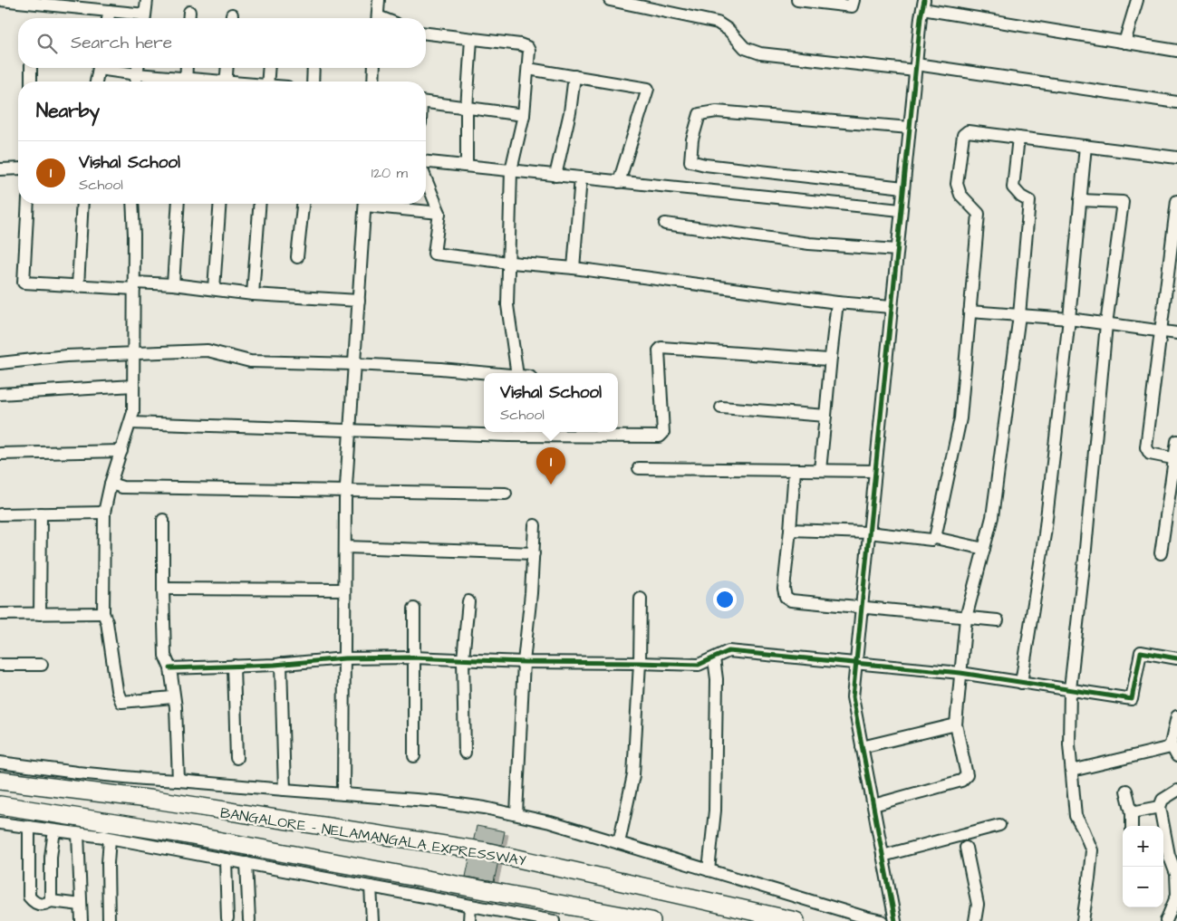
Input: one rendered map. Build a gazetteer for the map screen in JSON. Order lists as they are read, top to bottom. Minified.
{"streets":{"highway":["BANGALORE - NELAMANGALA EXPRESSWAY"]},"page":{"search":"Search here","heading":"Nearby","list":[{"mark":"1","name":"Vishal School","note":"School","value":"120 m"}],"popup":["Vishal School","School"],"pins":"1","map_buttons":["+","−"]}}
